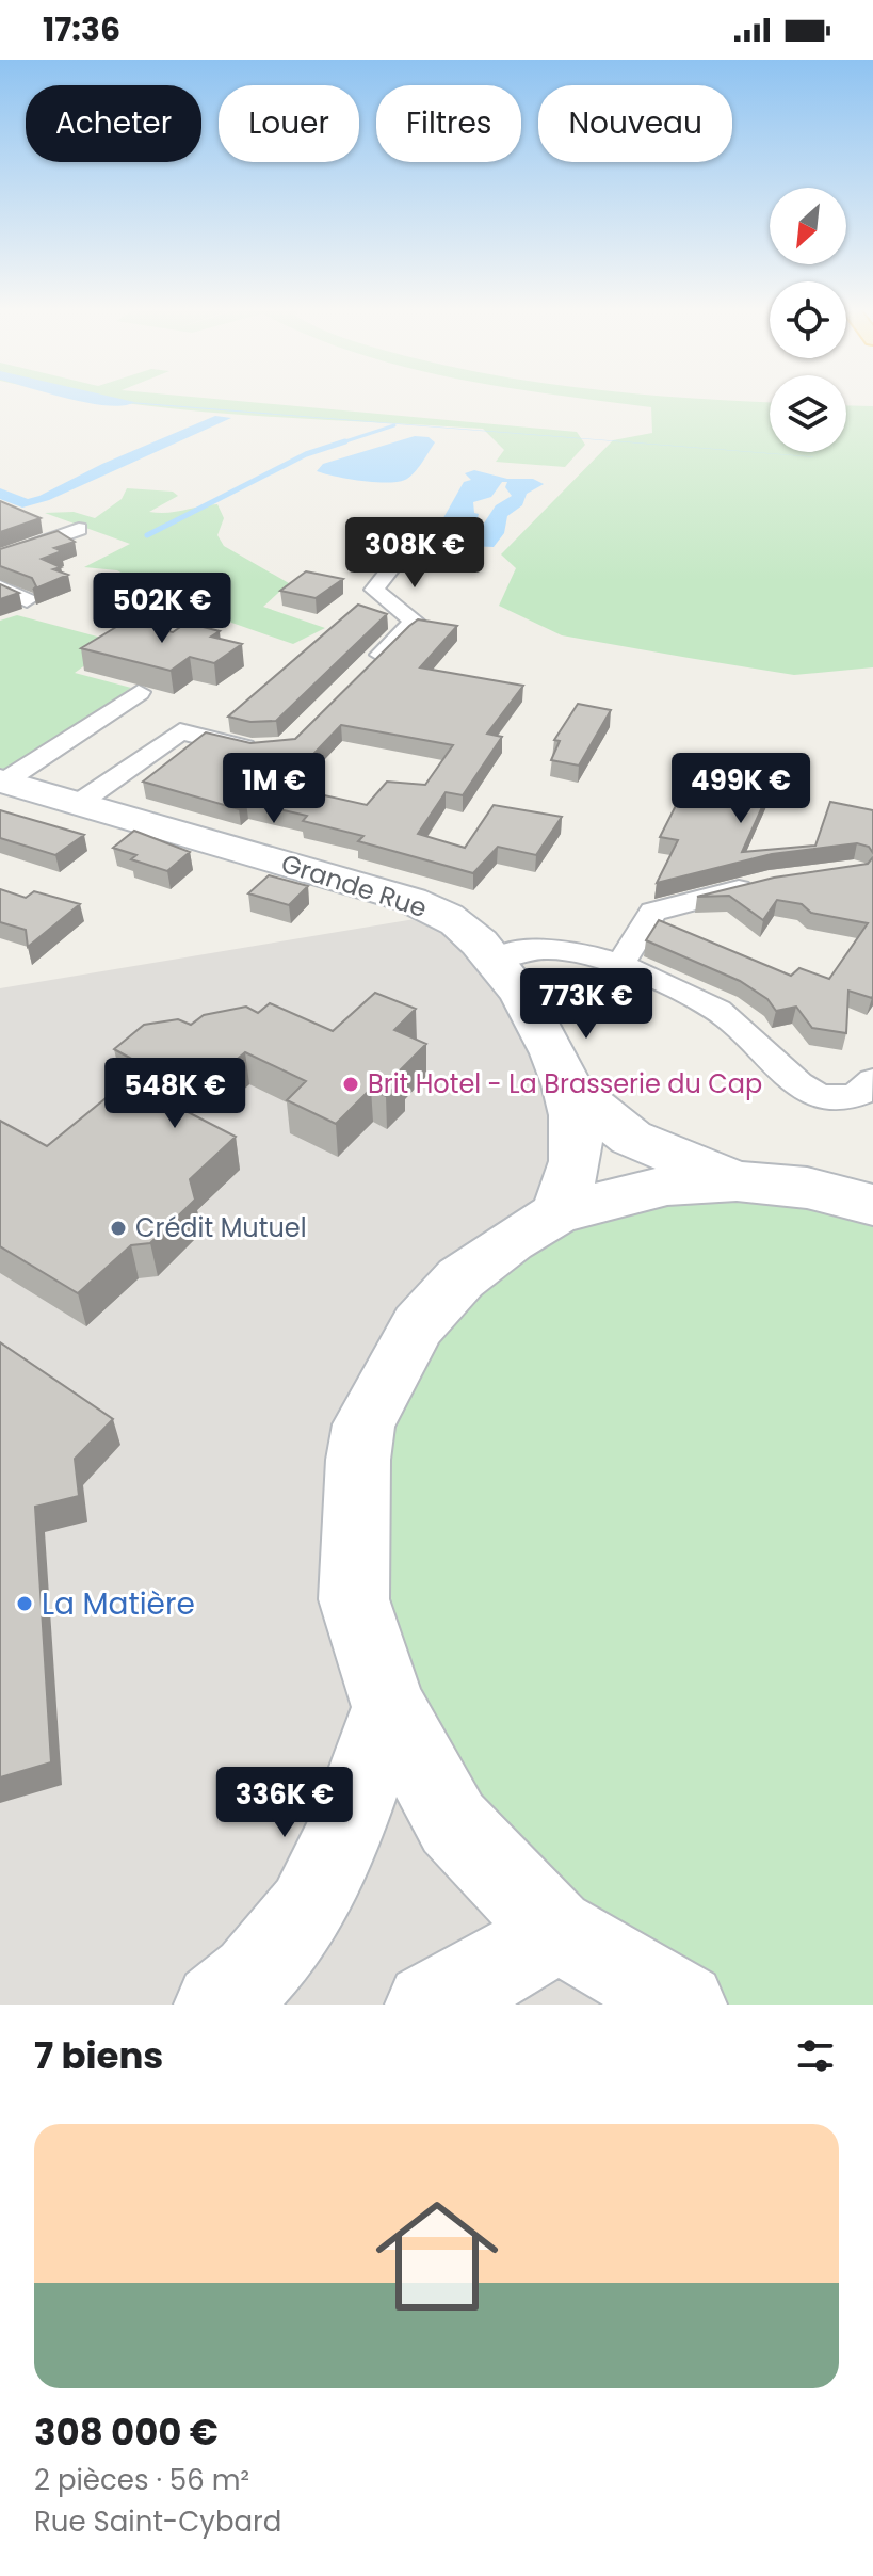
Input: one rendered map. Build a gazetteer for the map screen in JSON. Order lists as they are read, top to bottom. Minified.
{"streets":{"street":["Grande Rue"]},"places":["Brit Hotel - La Brasserie du Cap","Crédit Mutuel","La Matière"],"north":"bottom left","page":{"status":"17:36","chip":["Acheter","Louer","Filtres","Nouveau"],"price":["308K €","502K €","1M €","499K €","773K €","548K €","336K €"],"heading":"7 biens","list":[{"name":"308 000 €","note":"2 pièces · 56 m² · Rue Saint-Cybard"}]}}
